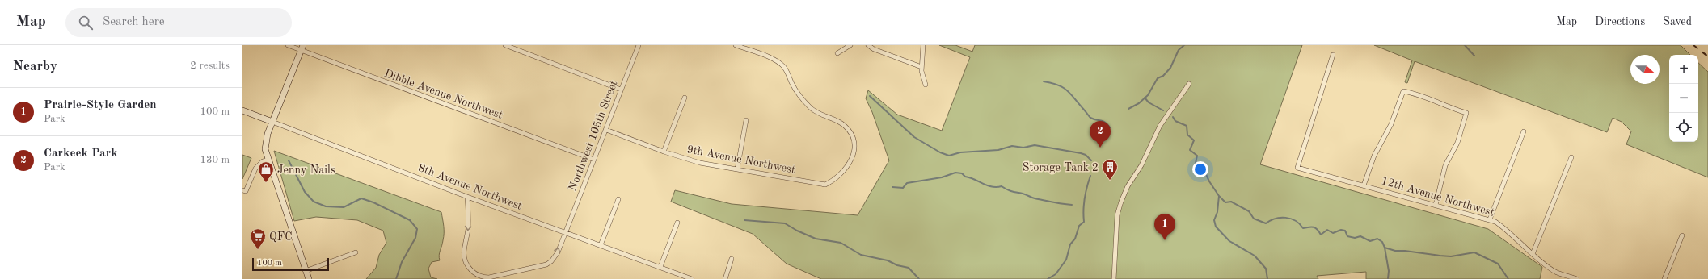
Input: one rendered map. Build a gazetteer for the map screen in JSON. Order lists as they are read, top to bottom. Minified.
{"streets":{"main road":["8th Avenue Northwest"],"street":["Dibble Avenue Northwest","Northwest 105th Street","9th Avenue Northwest","12th Avenue Northwest"]},"crossings":[["Dibble Avenue Northwest","Northwest 105th Street"],["Northwest 105th Street","9th Avenue Northwest"],["Northwest 105th Street","8th Avenue Northwest"]],"places":{"building":["Storage Tank 2"],"shop":["Jenny Nails"],"supermarket":["QFC"]},"scale_bar":"100 m","north":"right","page":{"header":"Map","search":"Search here","nav":["Map","Directions","Saved"],"heading":["Nearby","2 results"],"map_buttons":["+","−"],"list":[{"mark":"1","name":"Prairie-Style Garden","note":"Park","value":"100 m"},{"mark":"2","name":"Carkeek Park","note":"Park","value":"130 m"}],"pins":["2","1"],"scale":"100 m"}}
